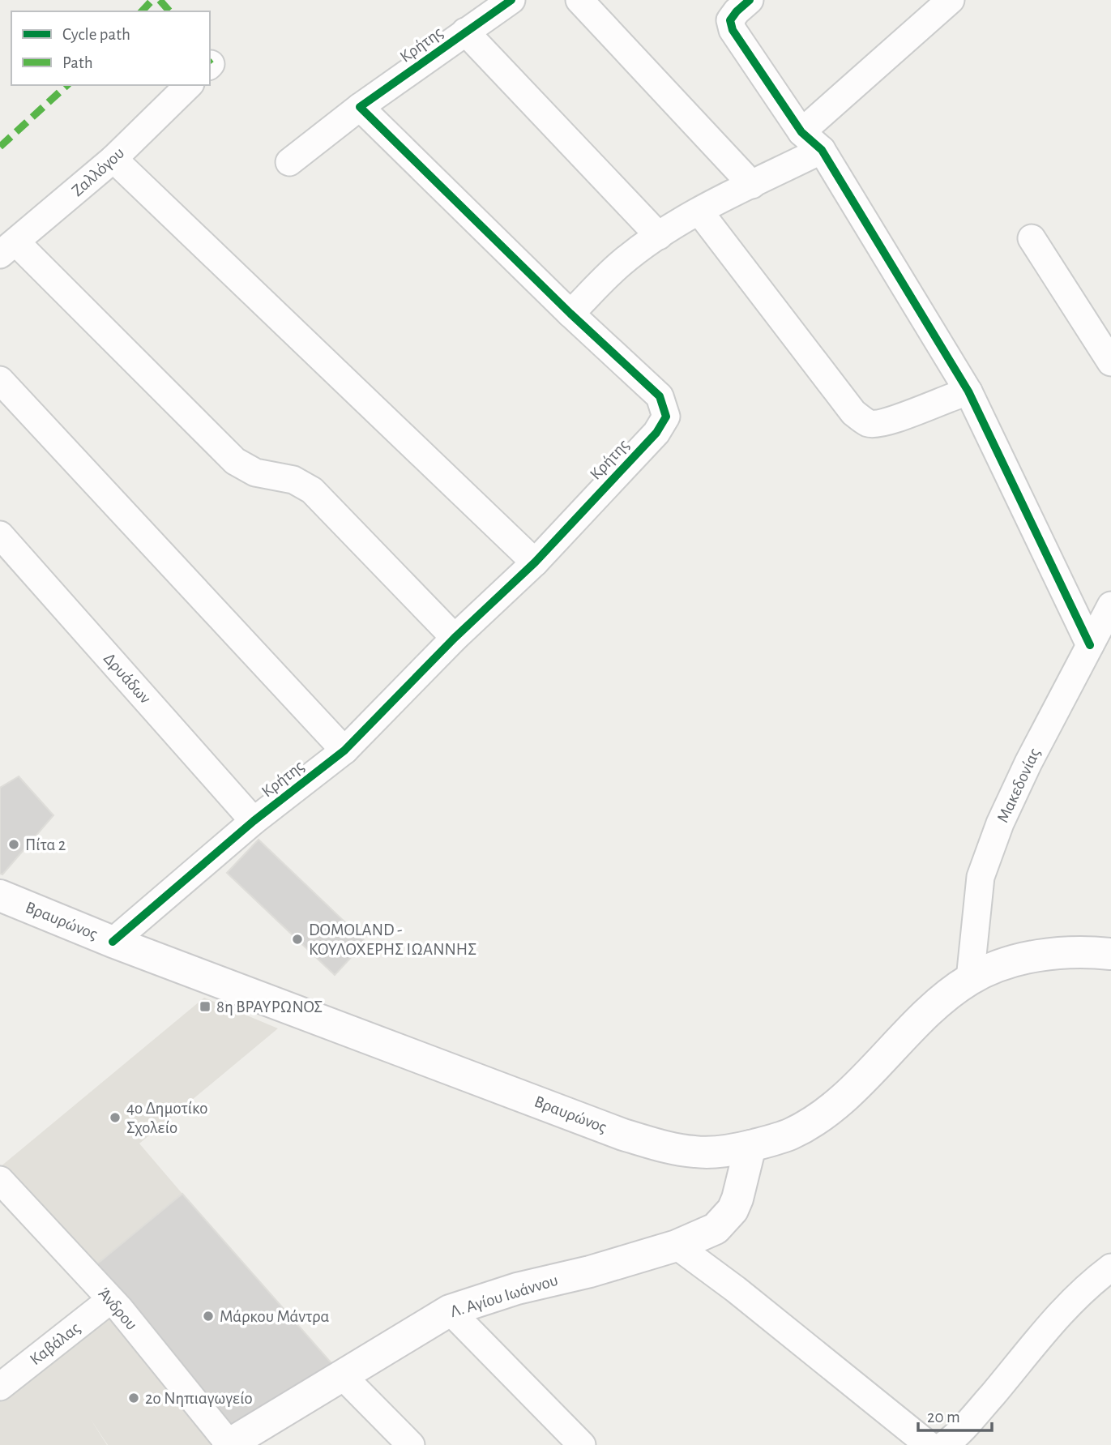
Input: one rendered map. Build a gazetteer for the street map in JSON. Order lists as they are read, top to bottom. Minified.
{"streets":{"main road":["Βραυρώνος","Λ. Αγίου Ιωάννου"],"street":["Κρήτης","Ζαλλόγου","Δρυάδων","Μακεδονίας","Άνδρου","Καβάλας"]},"crossings":[["Κρήτης","Δρυάδων"],["Κρήτης","Βραυρώνος"],["Μακεδονίας","Βραυρώνος"],["Βραυρώνος","Λ. Αγίου Ιωάννου"],["Λ. Αγίου Ιωάννου","Άνδρου"],["Άνδρου","Καβάλας"]],"places":{"other":["Πίτα 2","DOMOLAND - ΚΟΥΛΟΧΕΡΗΣ ΙΩΑΝΝΗΣ","4ο Δημοτίκο Σχολείο","Μάρκου Μάντρα","2ο Νηπιαγωγείο"],"transit":["8η ΒΡΑΥΡΩΝΟΣ"]},"legend":["Cycle path","Path"],"scale_bar":"20 m"}
